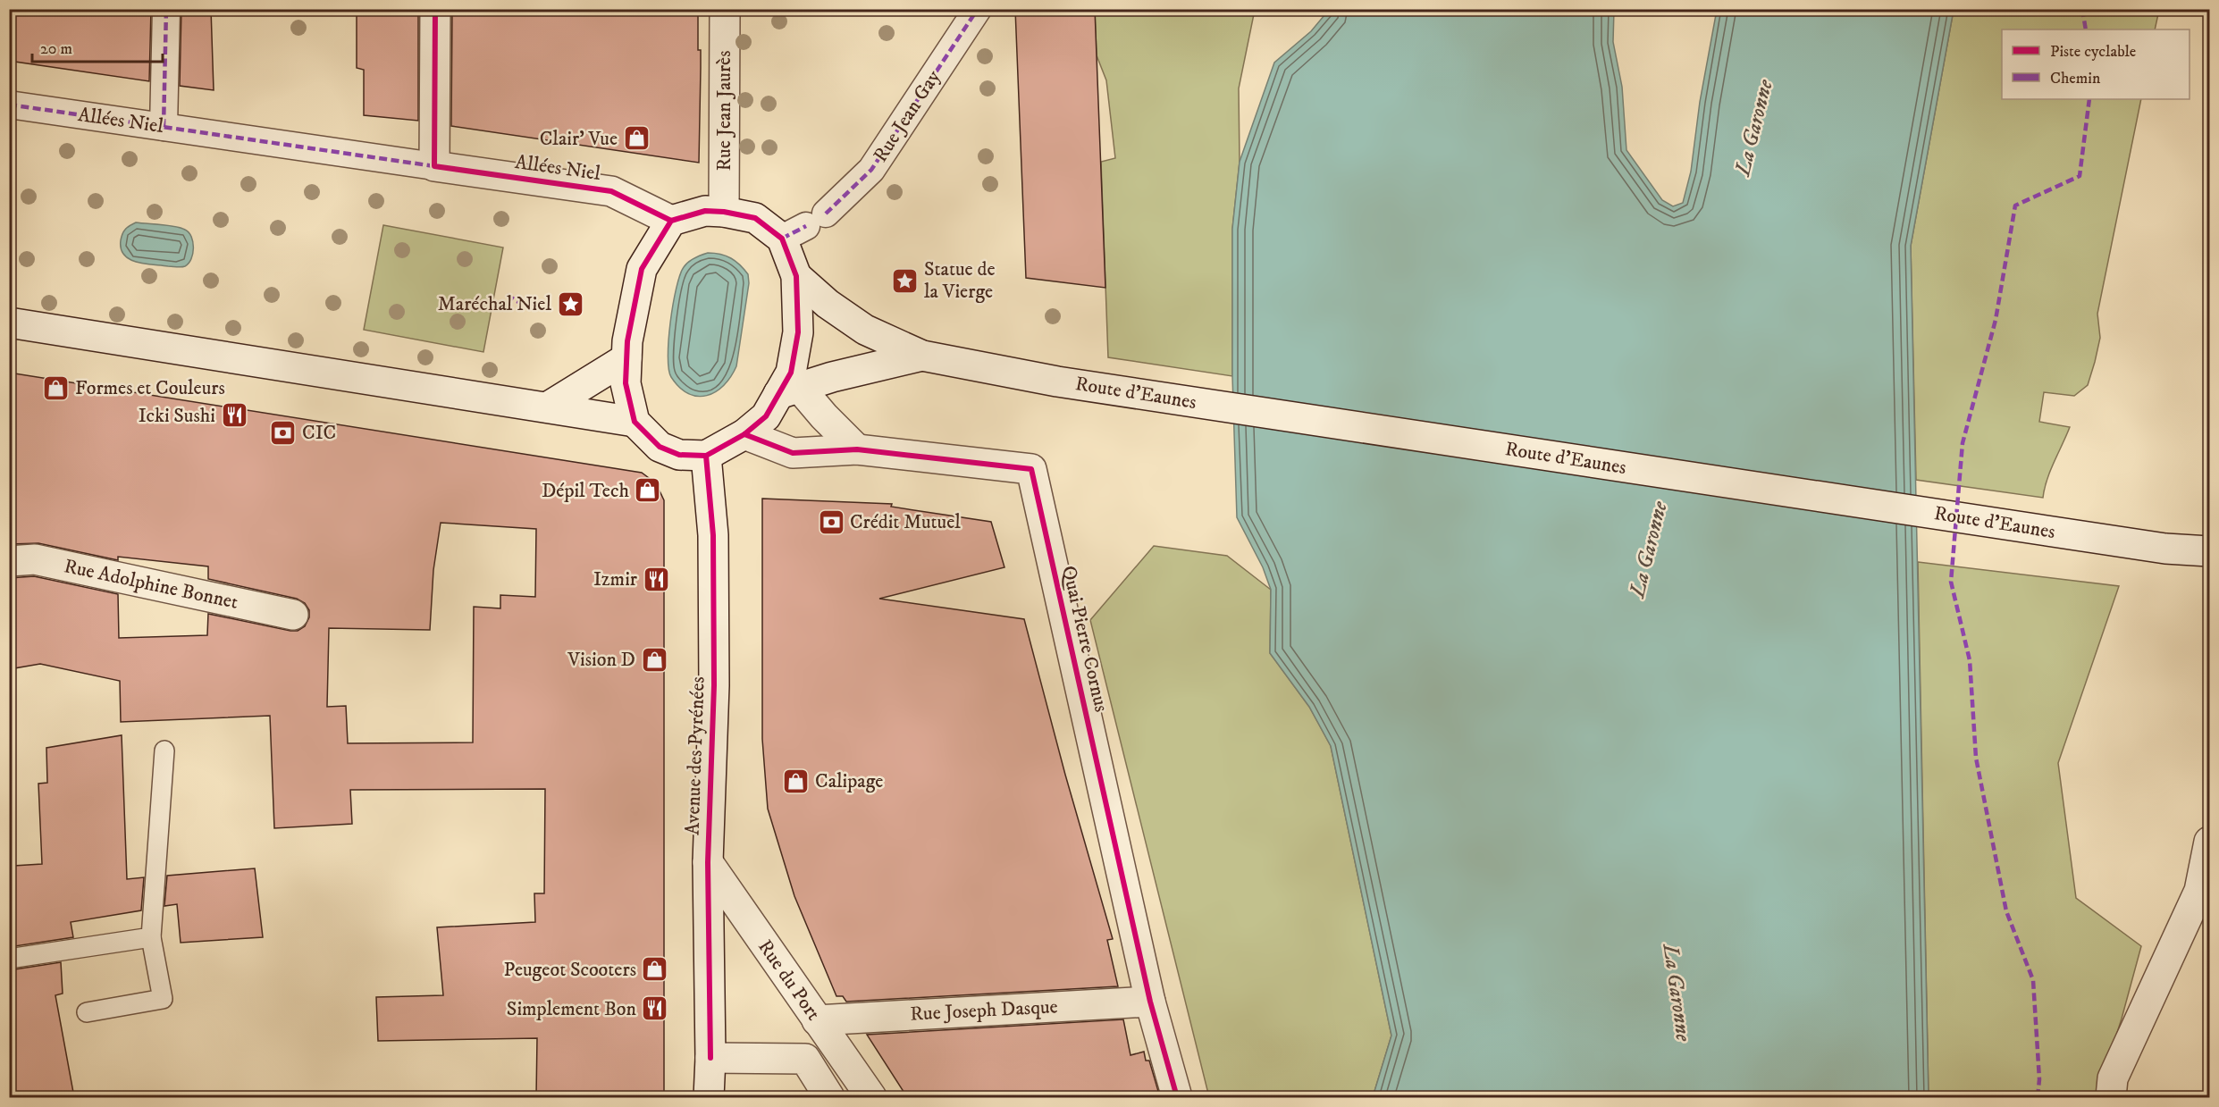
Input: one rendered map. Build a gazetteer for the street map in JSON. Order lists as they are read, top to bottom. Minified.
{"streets":{"main road":["Rue Jean Jaurès","Allées Niel","Route d'Eaunes","Rue Adolphine Bonnet","Quai Pierre Cornus","Avenue des Pyrénées","Rue du Port","Rue Joseph Dasque"],"street":["Rue Jean Gay"]},"crossings":[["Quai Pierre Cornus","Rue Joseph Dasque"],["Avenue des Pyrénées","Rue du Port"],["Rue du Port","Rue Joseph Dasque"]],"water":["La Garonne"],"places":{"shop":["Clair' Vue","Formes et Couleurs","Dépil Tech","Vision D","Calipage","Peugeot Scooters"],"place":["Statue de la Vierge","Maréchal Niel"],"restaurant":["Icki Sushi","Izmir","Simplement Bon"],"bank":["CIC","Crédit Mutuel"]},"legend":["Piste cyclable","Chemin"],"scale_bar":"20 m"}
